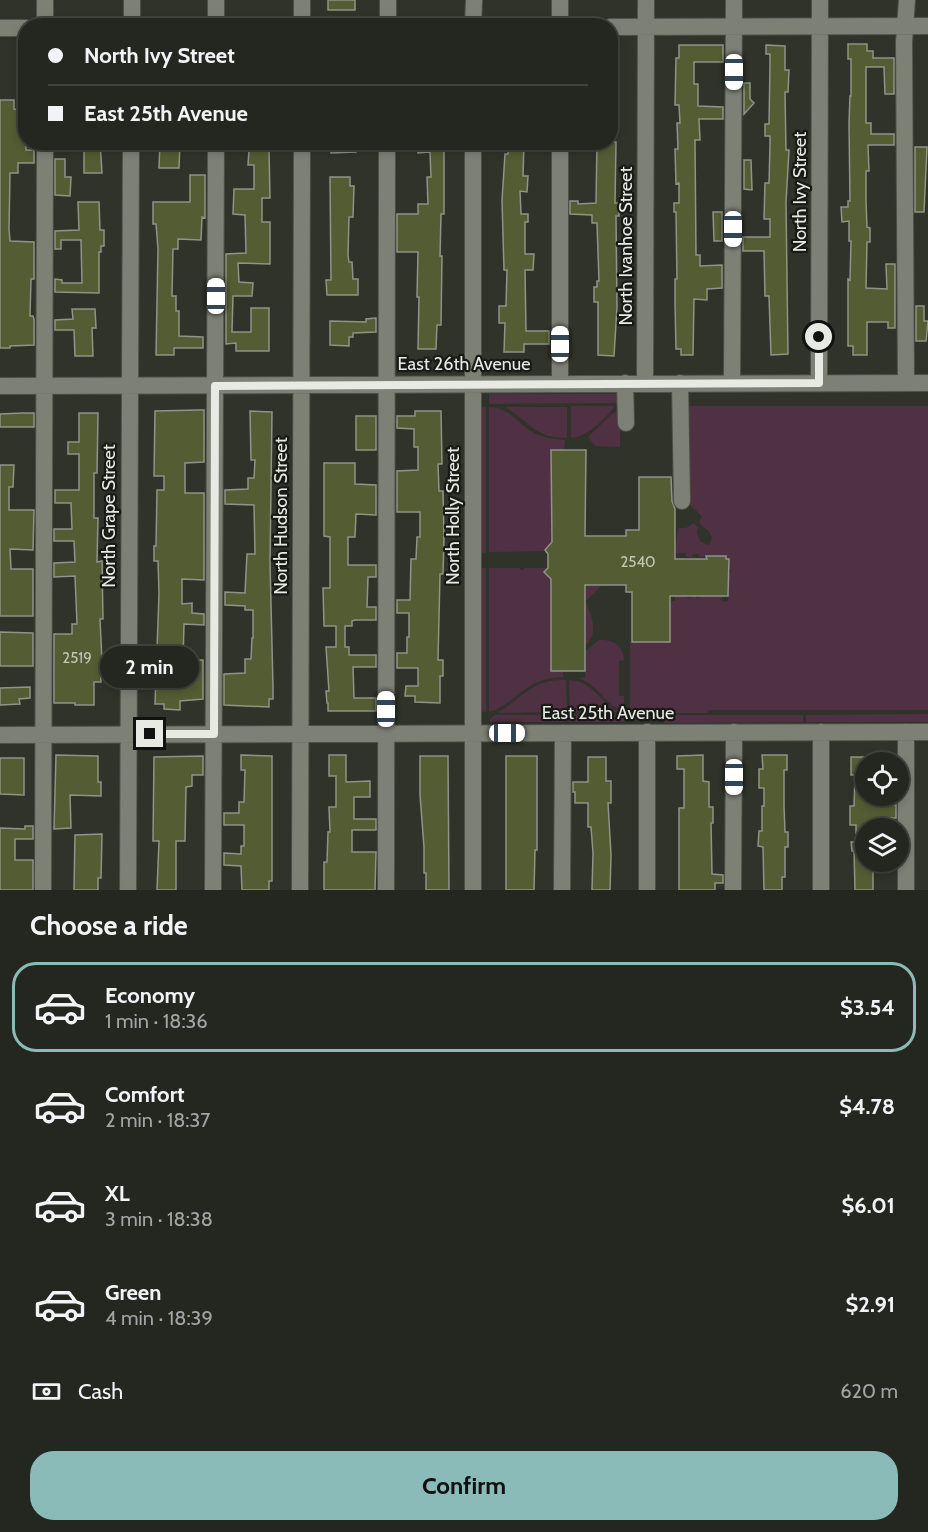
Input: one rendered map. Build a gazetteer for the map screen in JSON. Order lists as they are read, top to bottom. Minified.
{"streets":{"street":["North Ivy Street","North Ivanhoe Street","East 26th Avenue","North Grape Street","North Hudson Street","North Holly Street","East 25th Avenue"]},"crossings":[["North Ivy Street","East 26th Avenue"],["North Ivanhoe Street","East 26th Avenue"],["East 26th Avenue","North Grape Street"],["East 26th Avenue","North Hudson Street"],["East 26th Avenue","North Holly Street"],["North Grape Street","East 25th Avenue"],["North Hudson Street","East 25th Avenue"],["North Holly Street","East 25th Avenue"]],"house_numbers":["2540","2519"],"page":{"banner":["North Ivy Street","East 25th Avenue"],"bubble":"2 min","heading":"Choose a ride","list":[{"name":"Economy","note":"1 min · 18:36","value":"$3.54"},{"name":"Comfort","note":"2 min · 18:37","value":"$4.78"},{"name":"XL","note":"3 min · 18:38","value":"$6.01"},{"name":"Green","note":"4 min · 18:39","value":"$2.91"}],"pay":["Cash","620 m"],"buttons":"Confirm"}}
